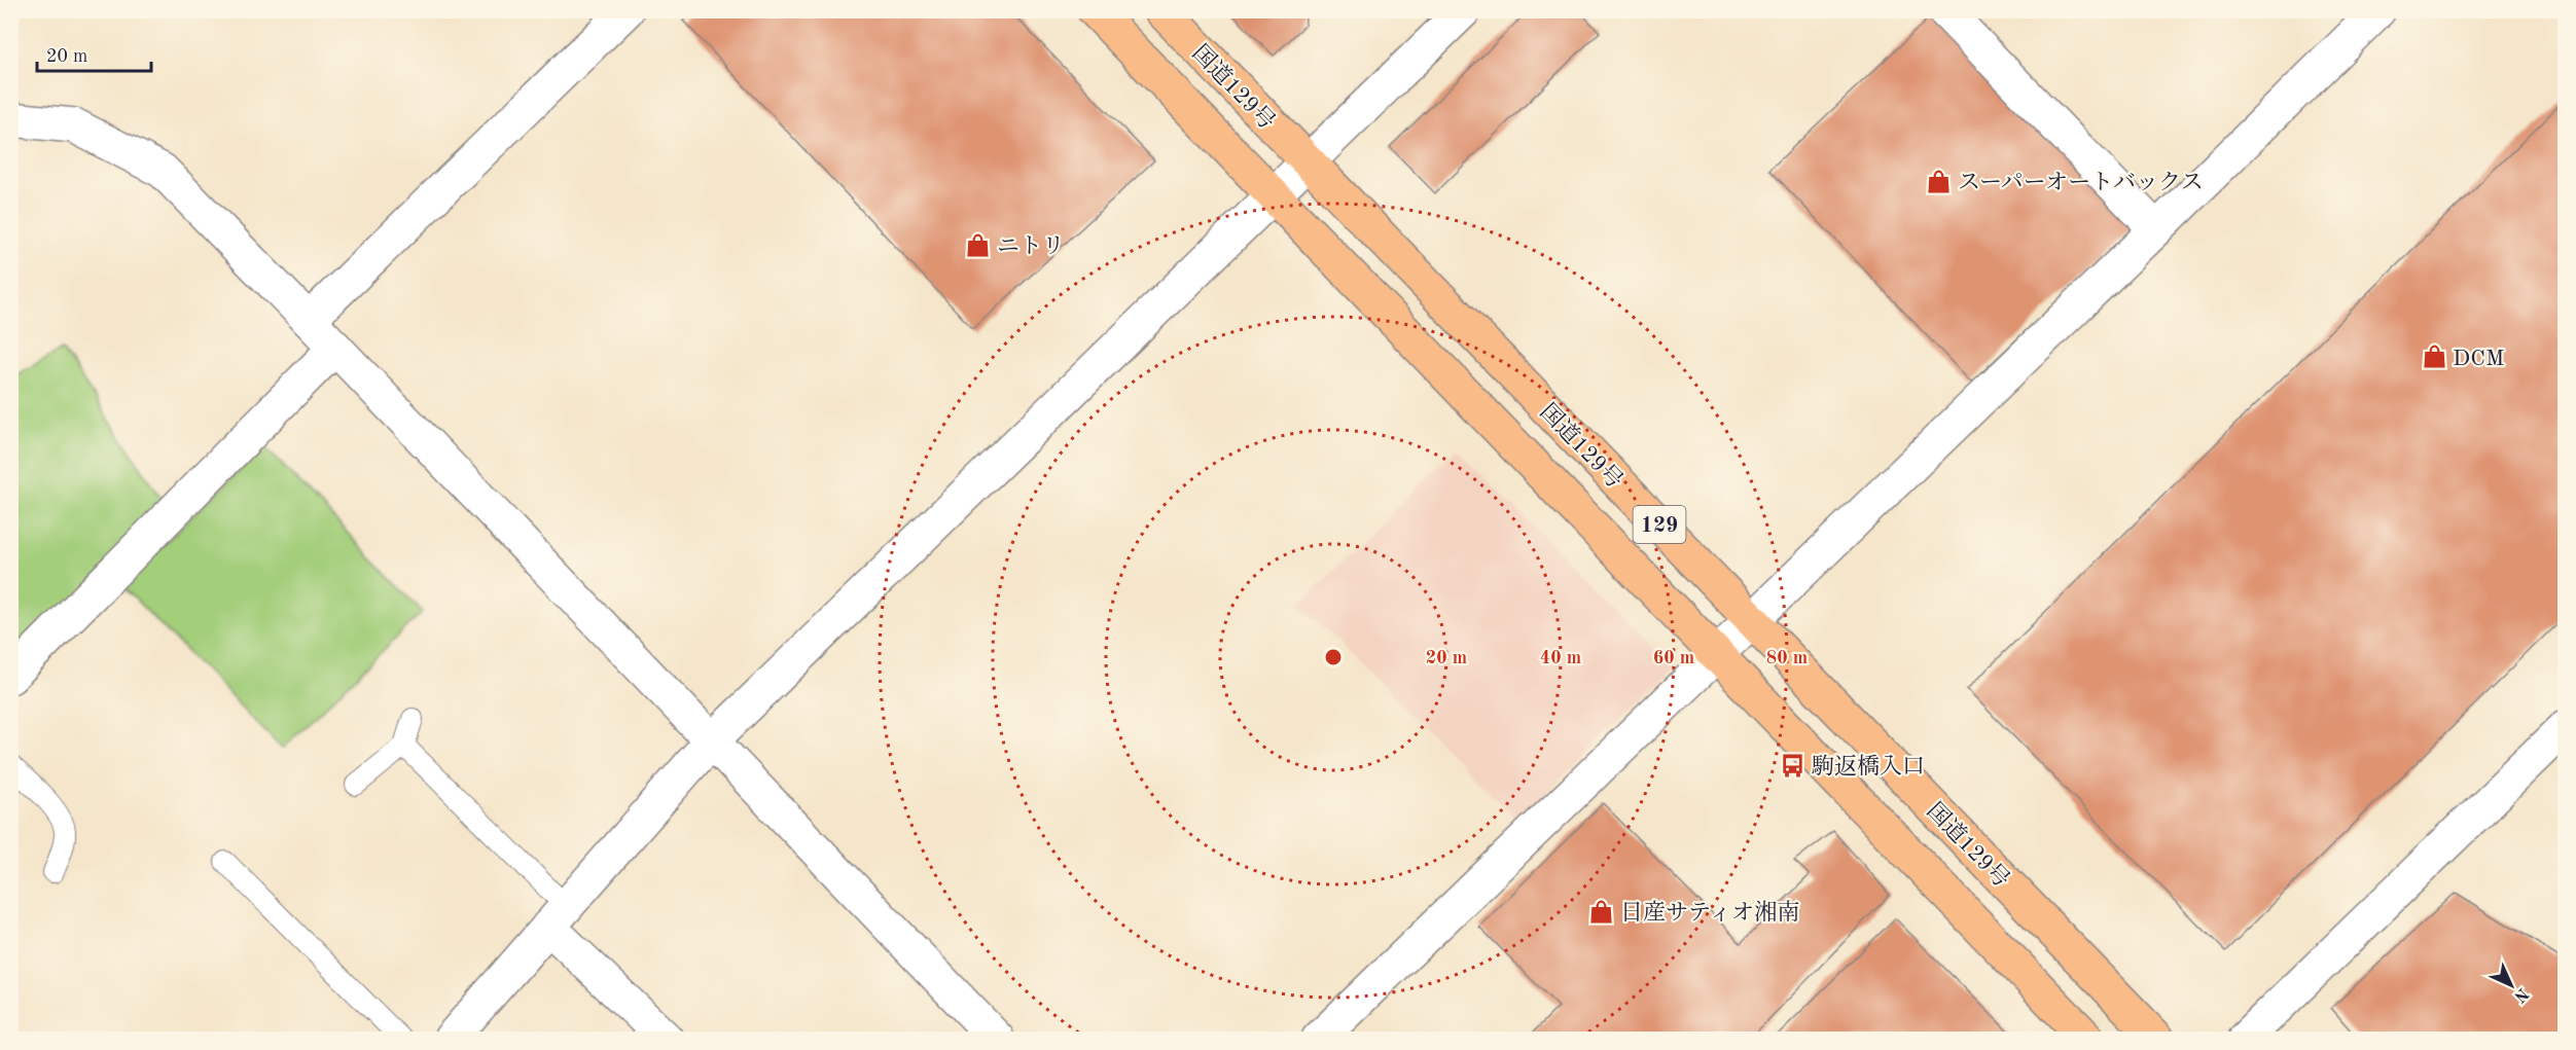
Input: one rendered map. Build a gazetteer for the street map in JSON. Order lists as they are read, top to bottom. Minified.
{"streets":{"highway":["国道129号","129"]},"places":{"shop":["スーパーオートバックス","ニトリ","DCM","日産サティオ湘南"],"bus stop":["駒返橋入口"]},"scale_bar":"20 m","north":"bottom right","rings":["20 m","40 m","60 m","80 m"]}
